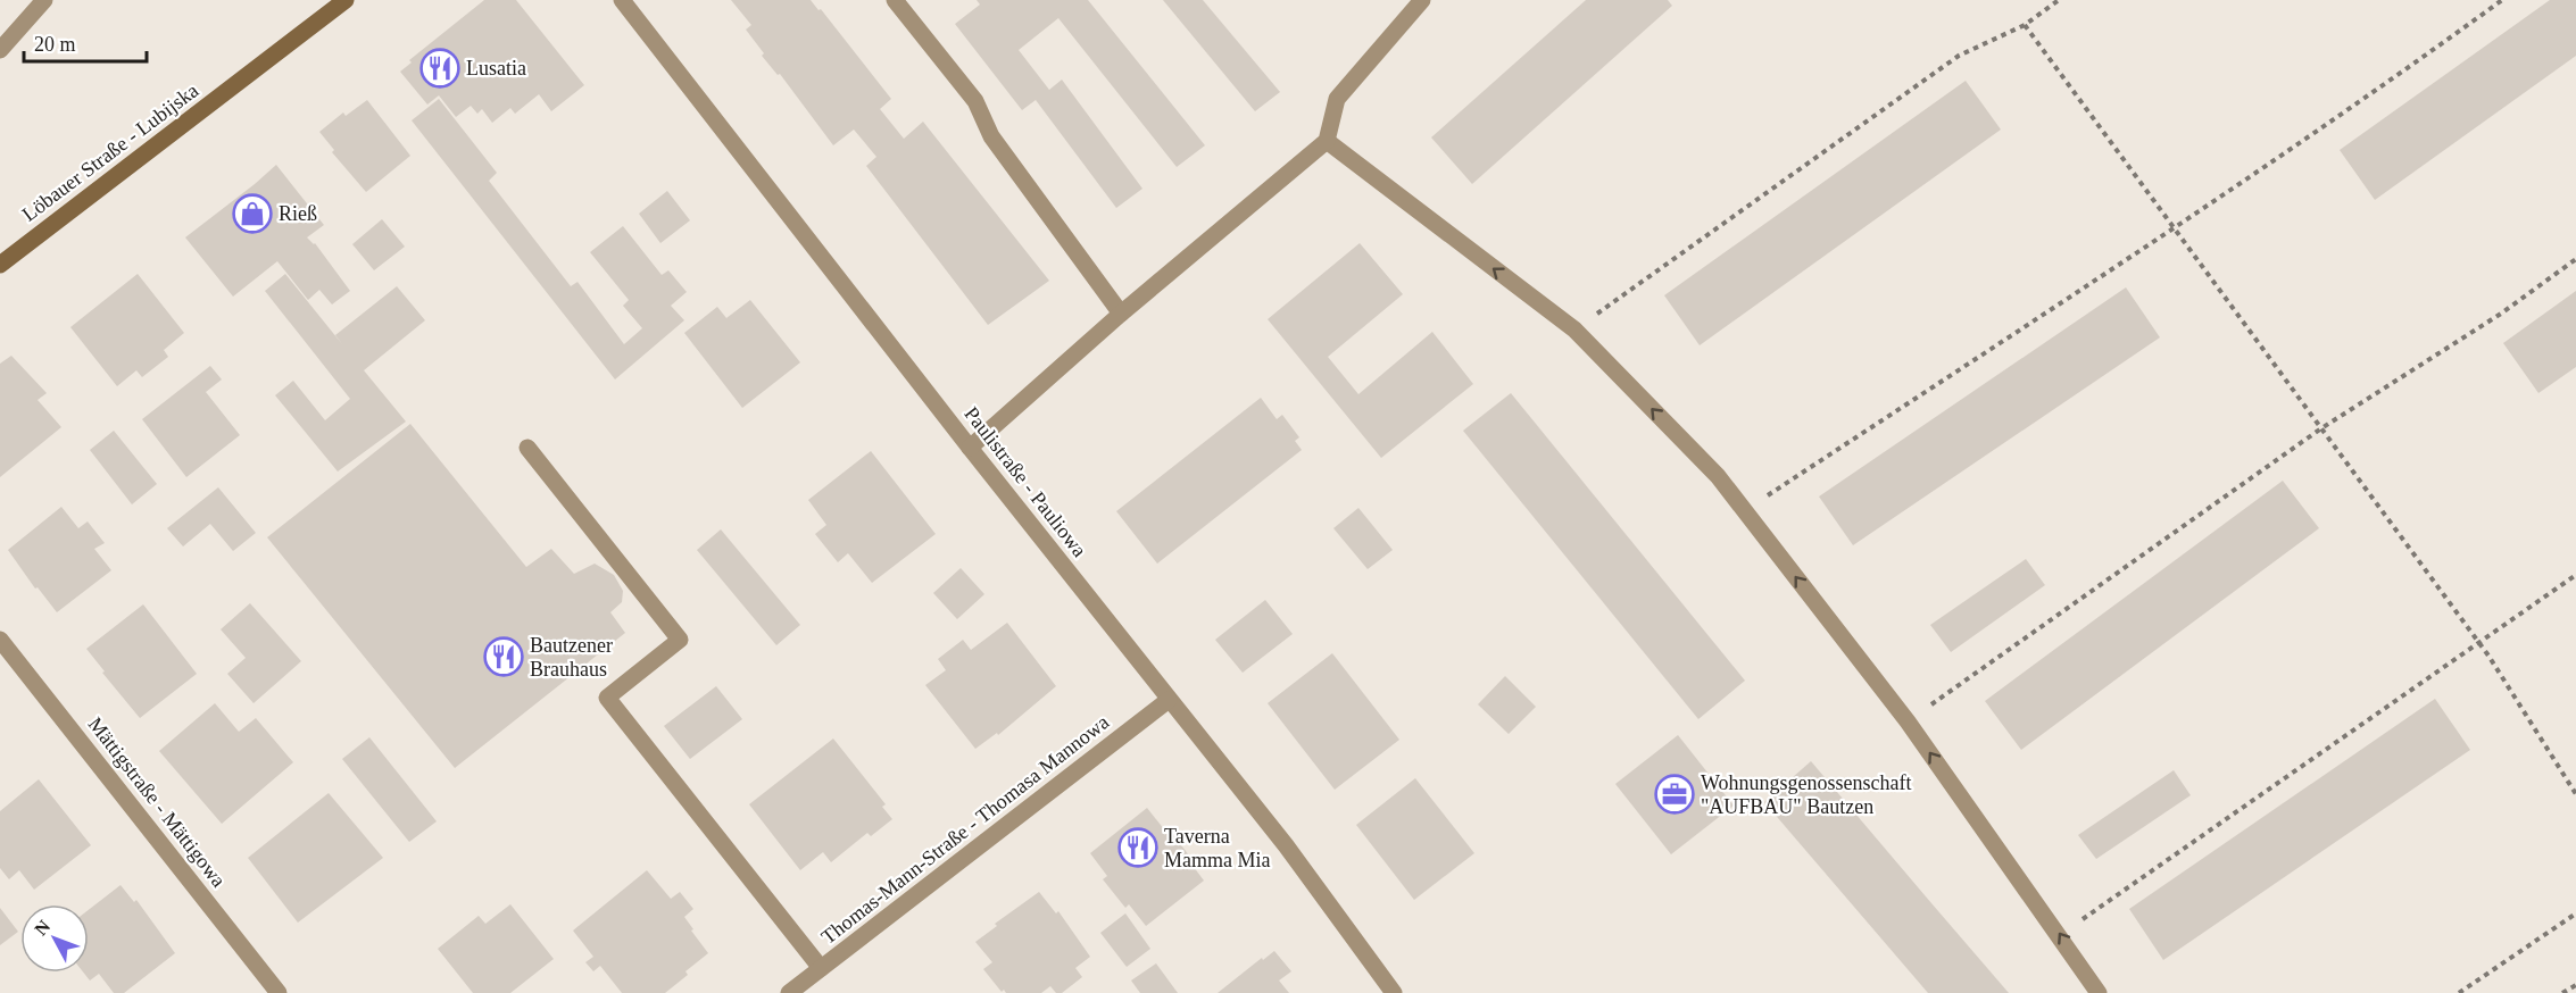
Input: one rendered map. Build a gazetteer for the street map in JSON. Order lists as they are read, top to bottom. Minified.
{"streets":{"main road":["Löbauer Straße - Lubijska"],"street":["Paulistraße - Pauliowa","Mättigstraße - Mättigowa","Thomas-Mann-Straße - Thomasa Mannowa"]},"crossings":[["Paulistraße - Pauliowa","Thomas-Mann-Straße - Thomasa Mannowa"]],"places":{"restaurant":["Lusatia","Bautzener Brauhaus","Taverna Mamma Mia"],"shop":["Rieß"],"office":["Wohnungsgenossenschaft \"AUFBAU\" Bautzen"]},"scale_bar":"20 m","north":"top left"}
